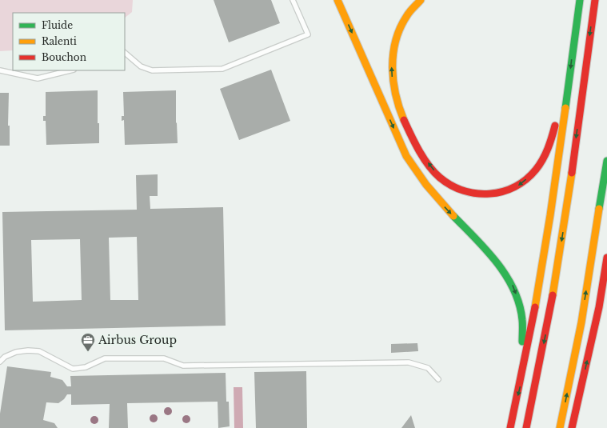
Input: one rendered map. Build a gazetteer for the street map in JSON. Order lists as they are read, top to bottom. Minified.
{"places":{"office":["Airbus Group"]},"legend":["Fluide","Ralenti","Bouchon"]}
